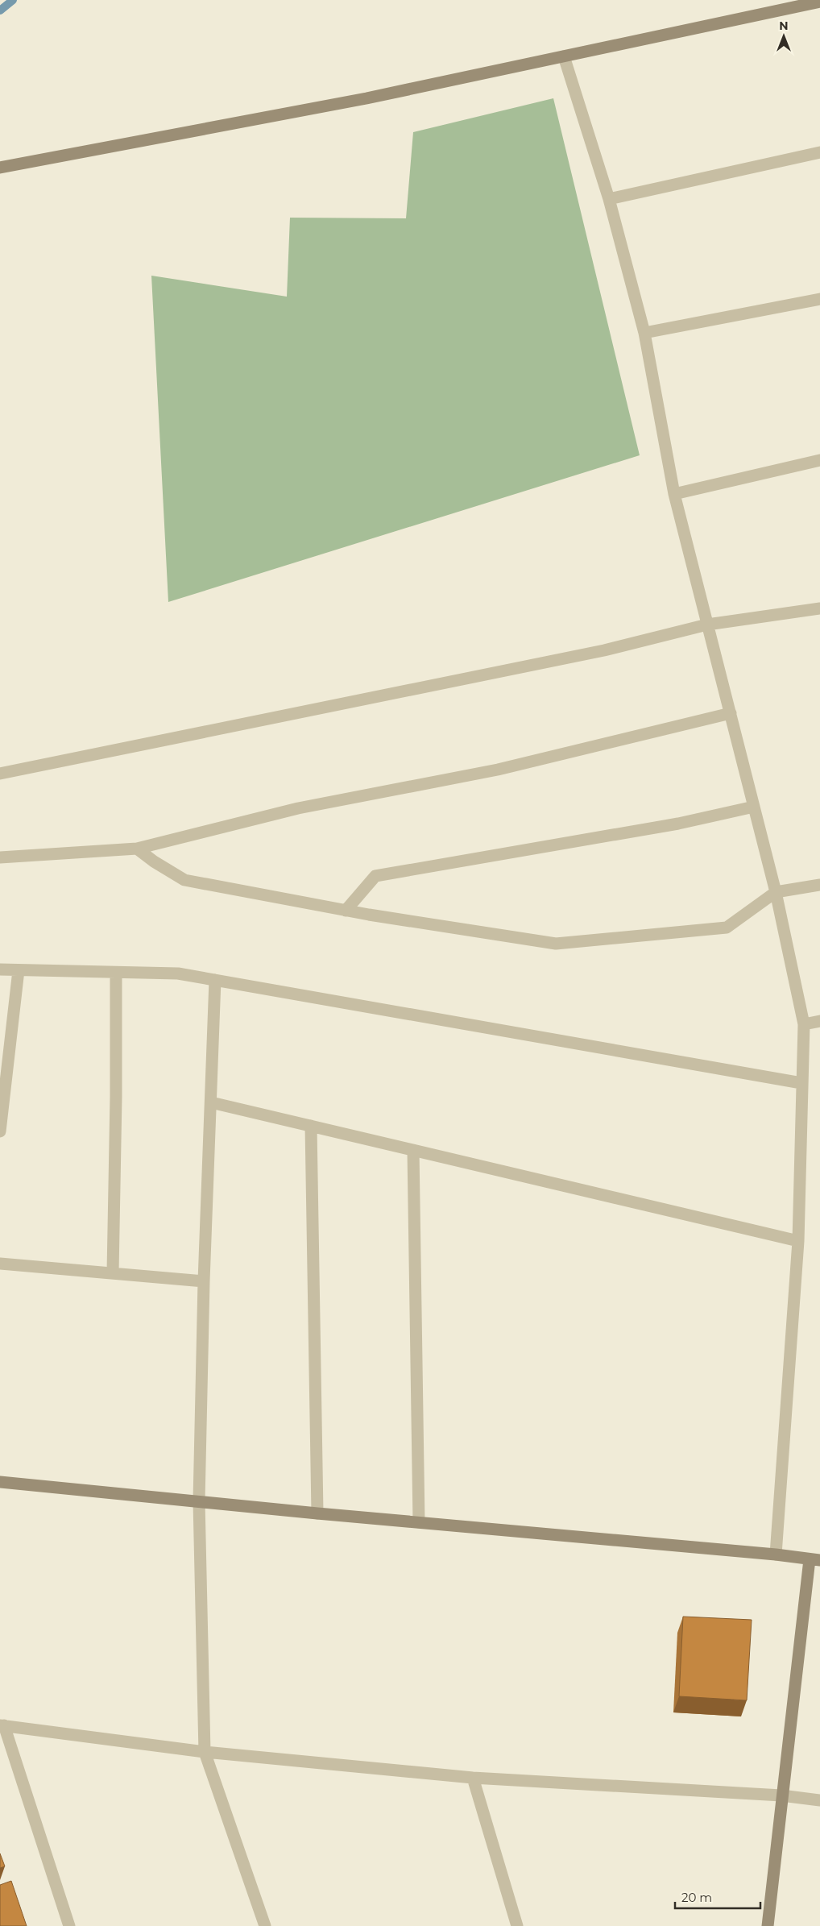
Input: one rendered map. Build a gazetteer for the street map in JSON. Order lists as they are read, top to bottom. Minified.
{"scale_bar":"20 m","north":"top"}
